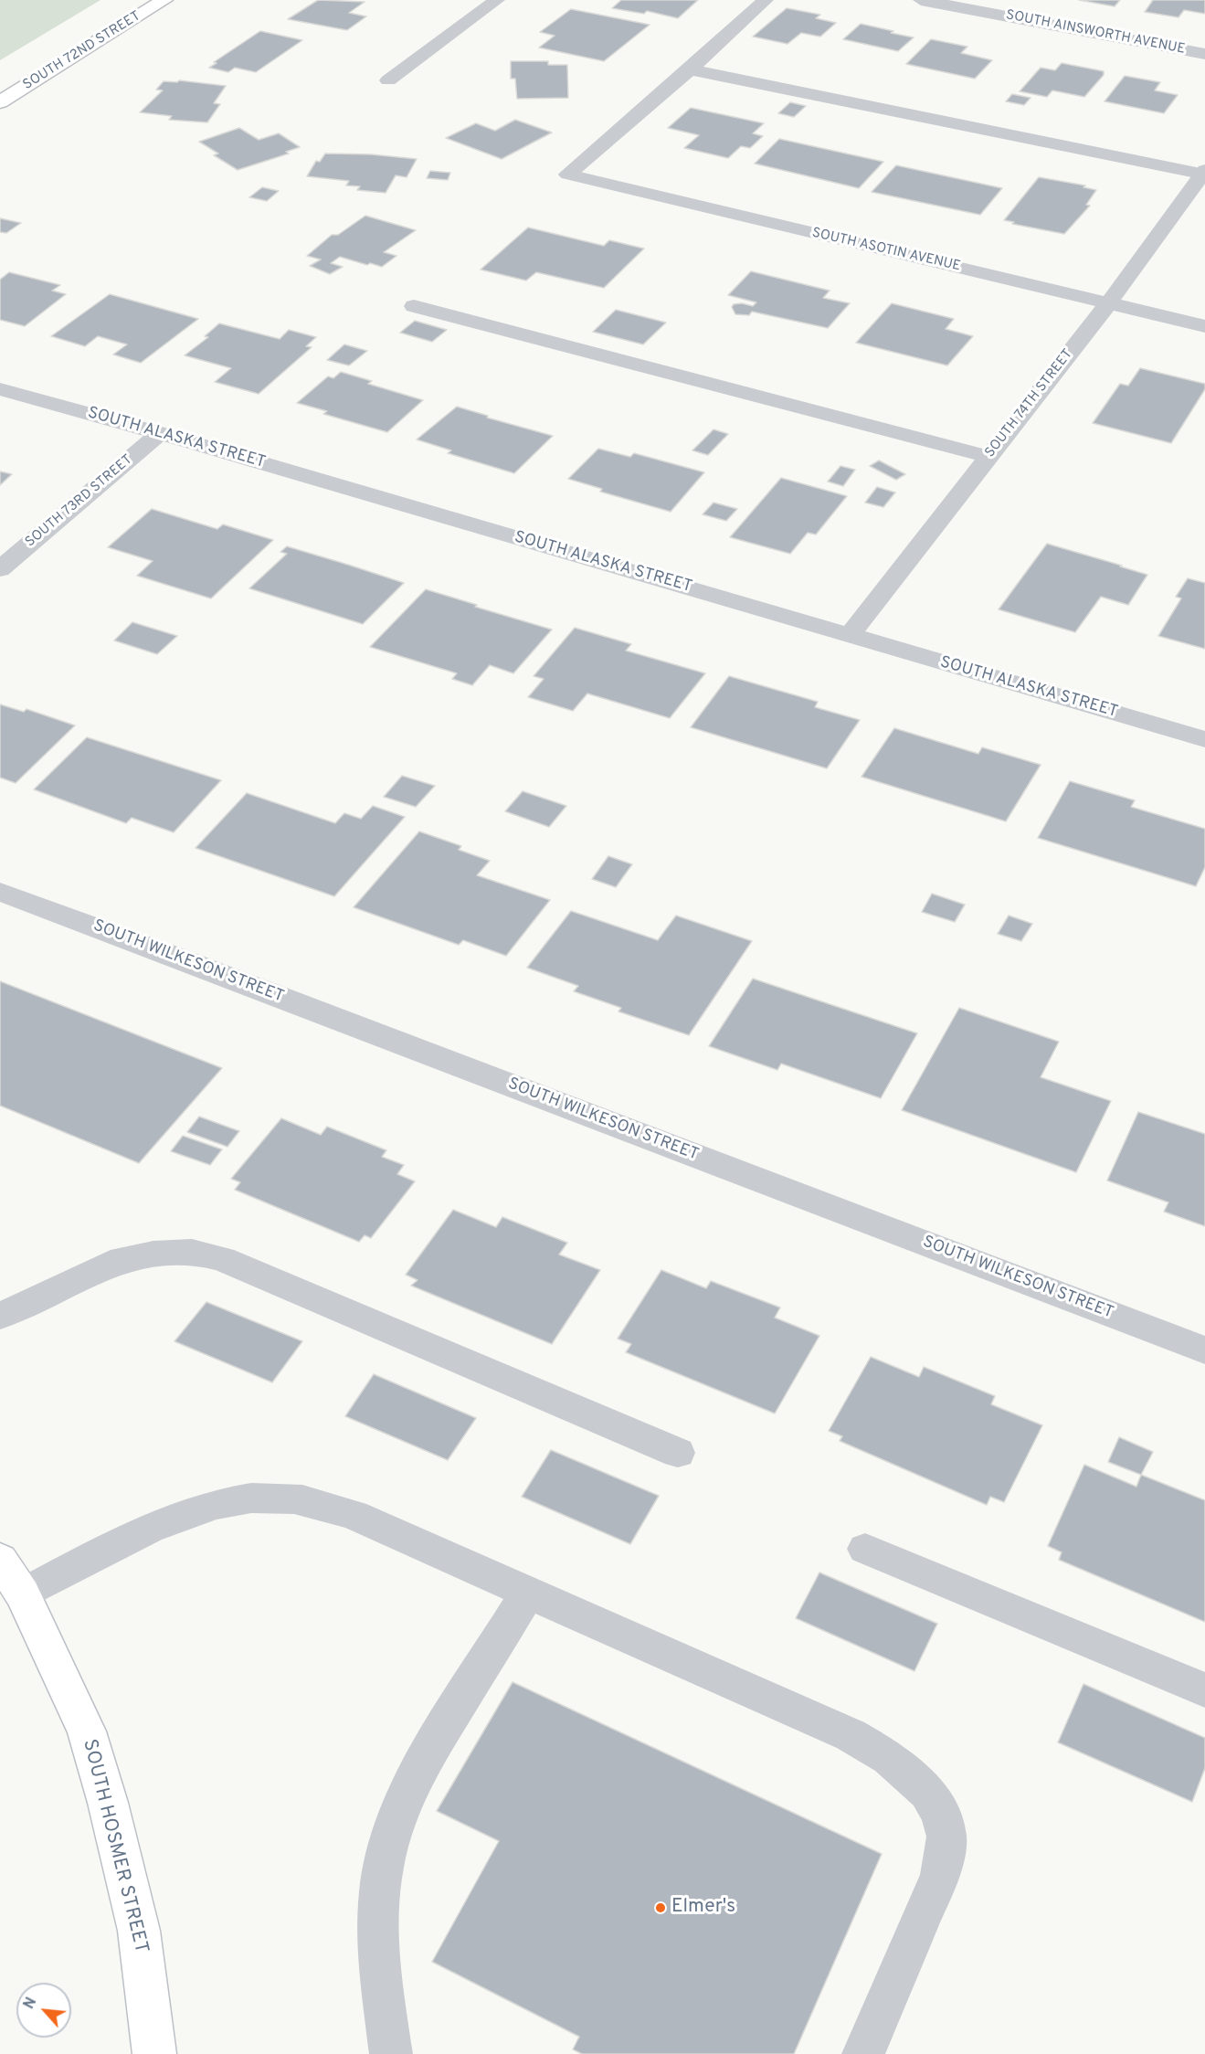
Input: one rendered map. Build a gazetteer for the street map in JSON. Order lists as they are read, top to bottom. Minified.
{"streets":{"main road":["SOUTH 72ND STREET","SOUTH HOSMER STREET"],"street":["SOUTH AINSWORTH AVENUE","SOUTH ASOTIN AVENUE","SOUTH 74TH STREET","SOUTH ALASKA STREET","SOUTH 73RD STREET","SOUTH WILKESON STREET"]},"crossings":[["SOUTH ASOTIN AVENUE","SOUTH 74TH STREET"],["SOUTH 74TH STREET","SOUTH ALASKA STREET"],["SOUTH ALASKA STREET","SOUTH 73RD STREET"]],"places":["Elmer's"],"north":"top left"}
